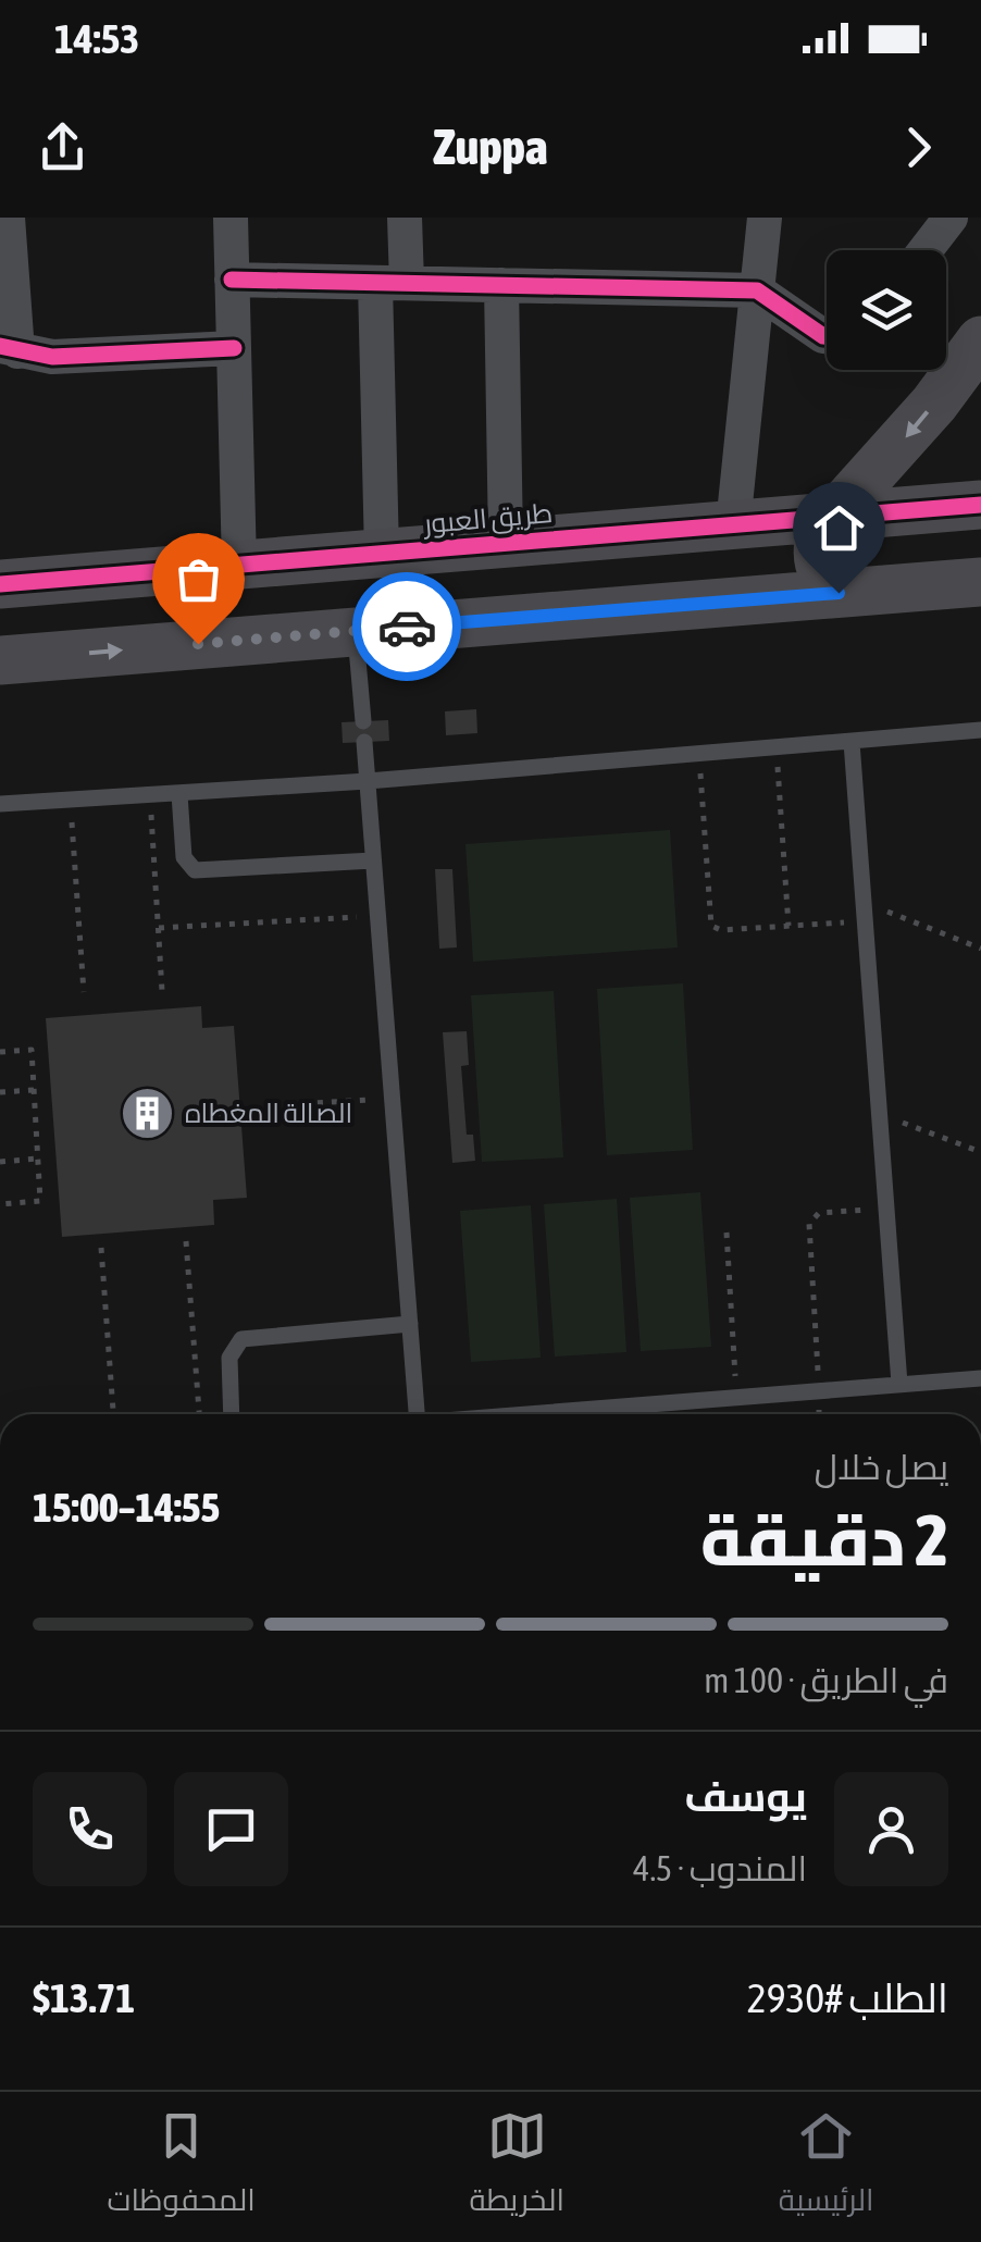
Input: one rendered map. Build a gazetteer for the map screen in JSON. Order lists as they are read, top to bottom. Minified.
{"streets":{"street":["طريق العبور"]},"places":{"building":["الصالة المغطاه"]},"page":{"status":"14:53","header":"Zuppa","heading":["2 دقيقة","يصل خلال","14:55–15:00"],"panel":["يوسف","المندوب · 4.5","الطلب #2930","$13.71"],"bar":"في الطريق · 100 m","tabs":["الرئيسية","الخريطة","المحفوظات"]}}
